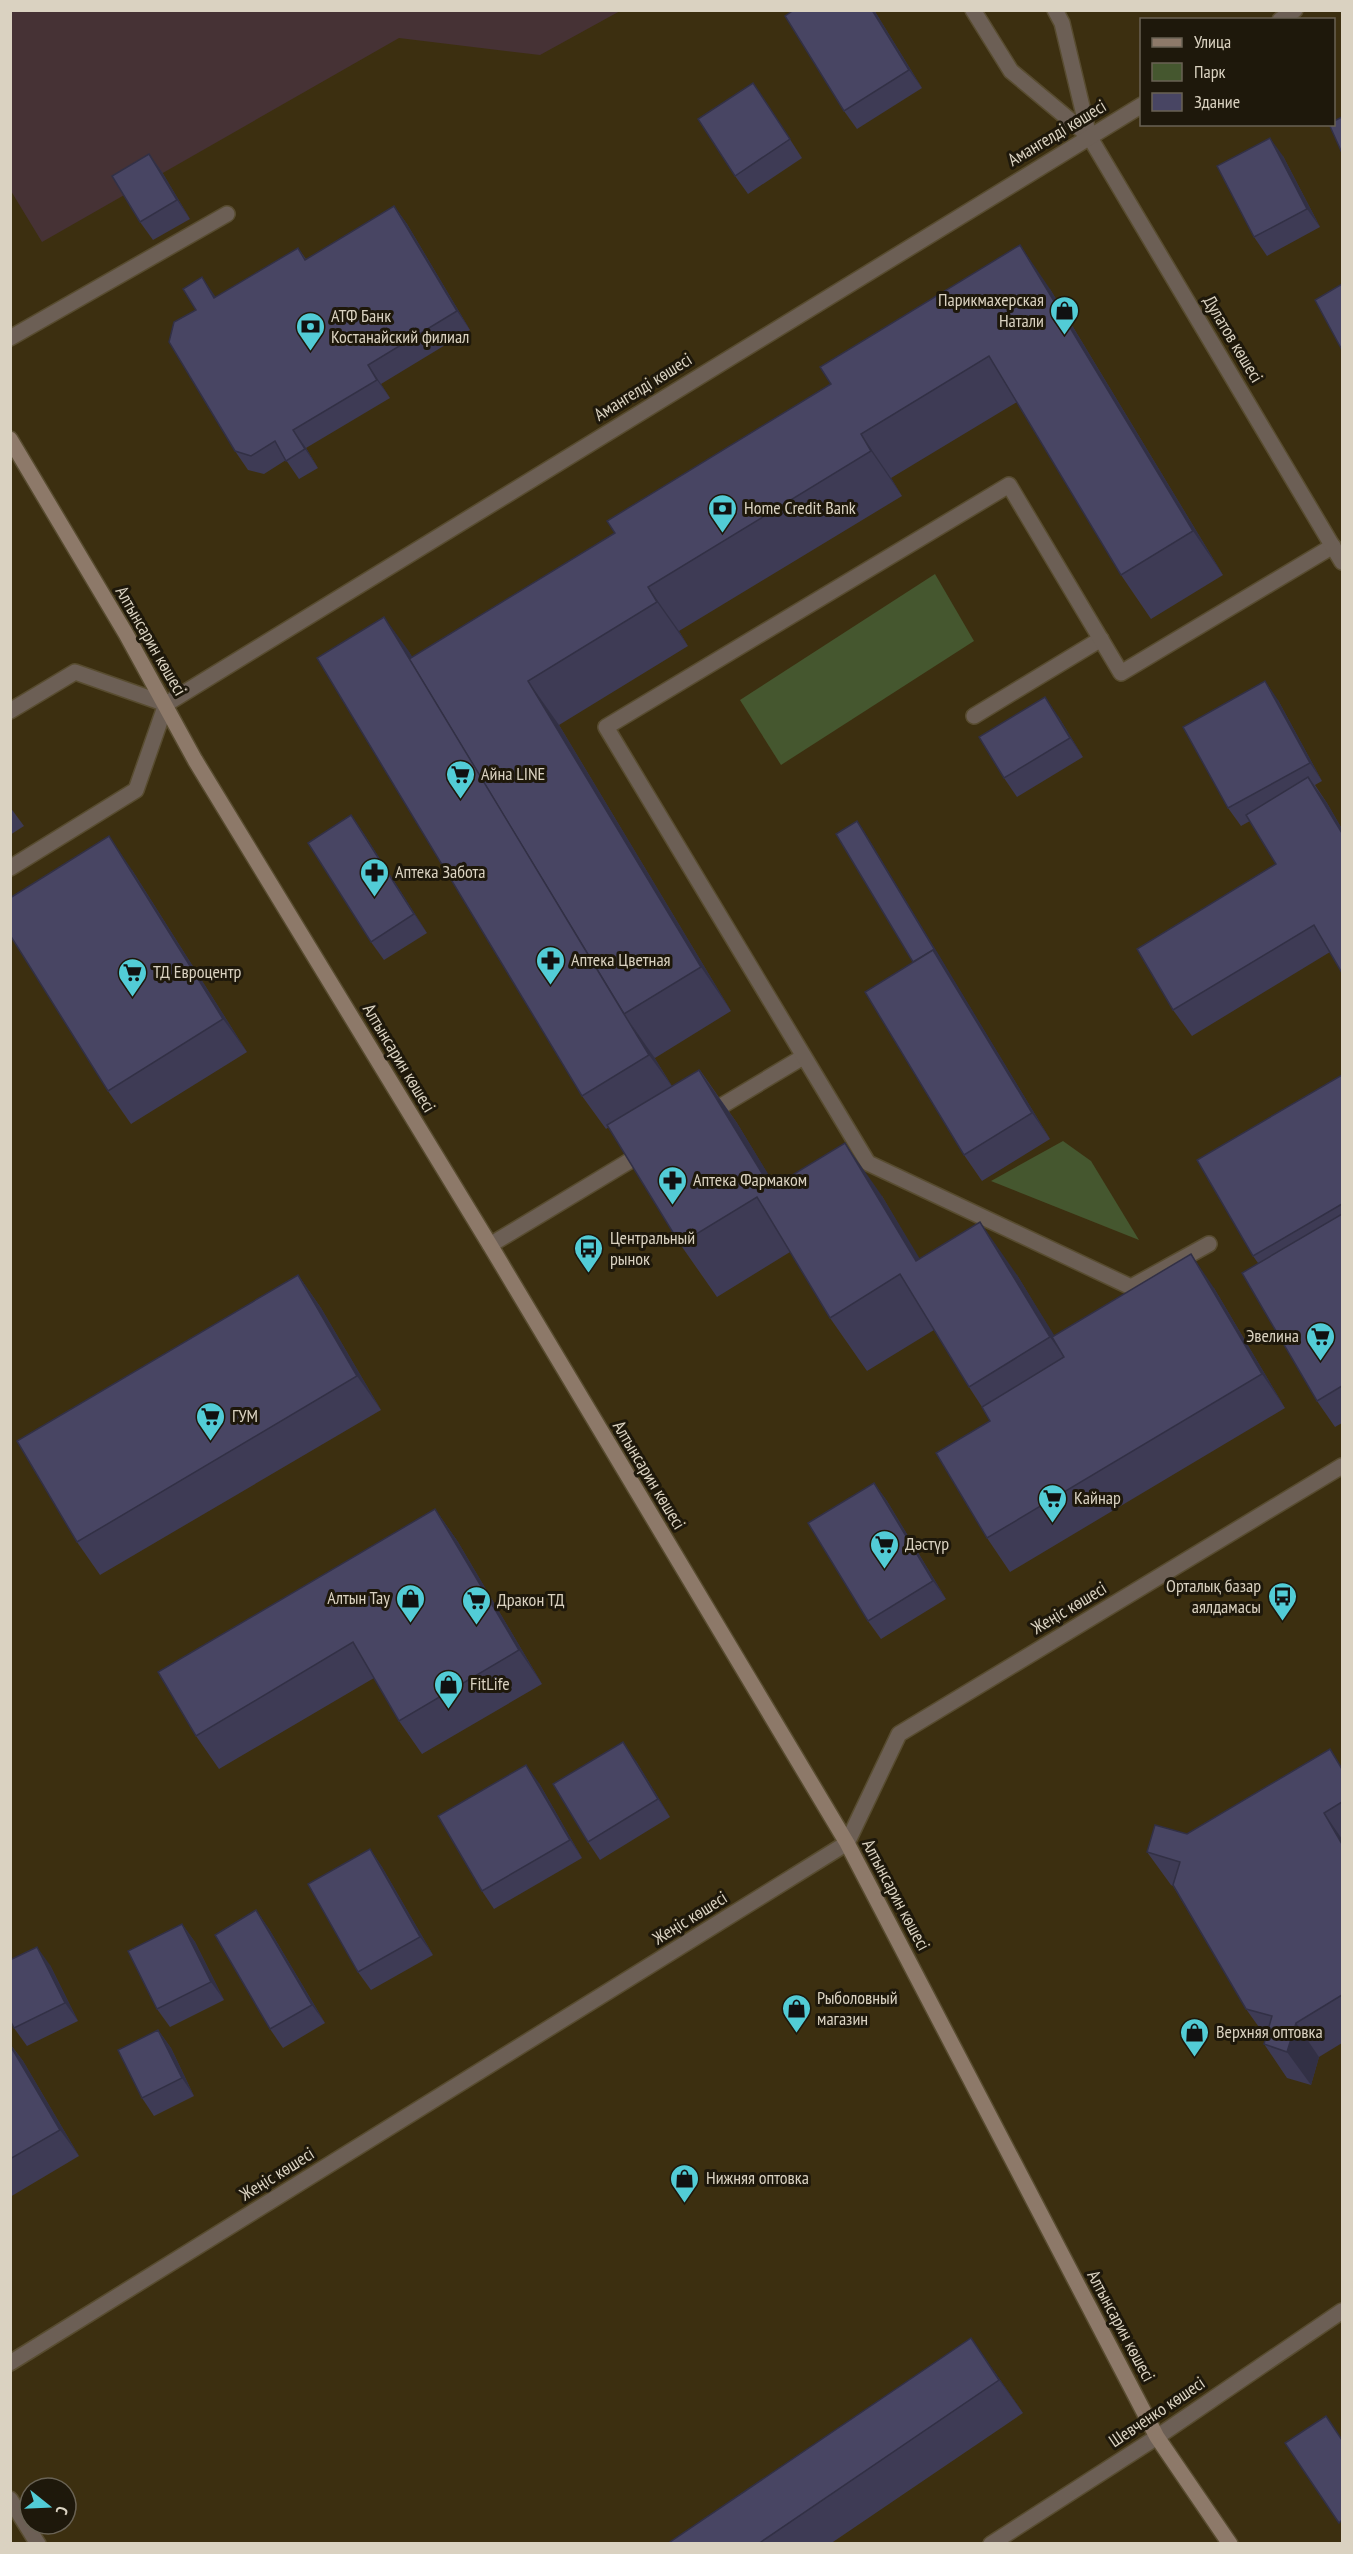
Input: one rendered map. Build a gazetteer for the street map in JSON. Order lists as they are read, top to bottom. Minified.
{"streets":{"street":["Амангелді көшесі","Дулатов көшесі","Алтынсарин көшесі","Жеңіс көшесі","Шевченко көшесі"]},"crossings":[["Амангелді көшесі","Дулатов көшесі"],["Амангелді көшесі","Алтынсарин көшесі"],["Алтынсарин көшесі","Жеңіс көшесі"],["Алтынсарин көшесі","Шевченко көшесі"]],"places":{"shop":["Парикмахерская Натали","Алтын Тау","FitLife","Рыболовный магазин","Верхняя оптовка","Нижняя оптовка"],"bank":["АТФ Банк Костанайский филиал","Home Credit Bank"],"supermarket":["Айна LINE","ТД Евроцентр","Эвелина","ГУМ","Кайнар","Дәстүр","Дракон ТД"],"pharmacy":["Аптека Забота","Аптека Цветная","Аптека Фармаком"],"bus stop":["Центральный рынок","Орталық базар аялдамасы"]},"legend":["Улица","Парк","Здание"],"north":"right"}
